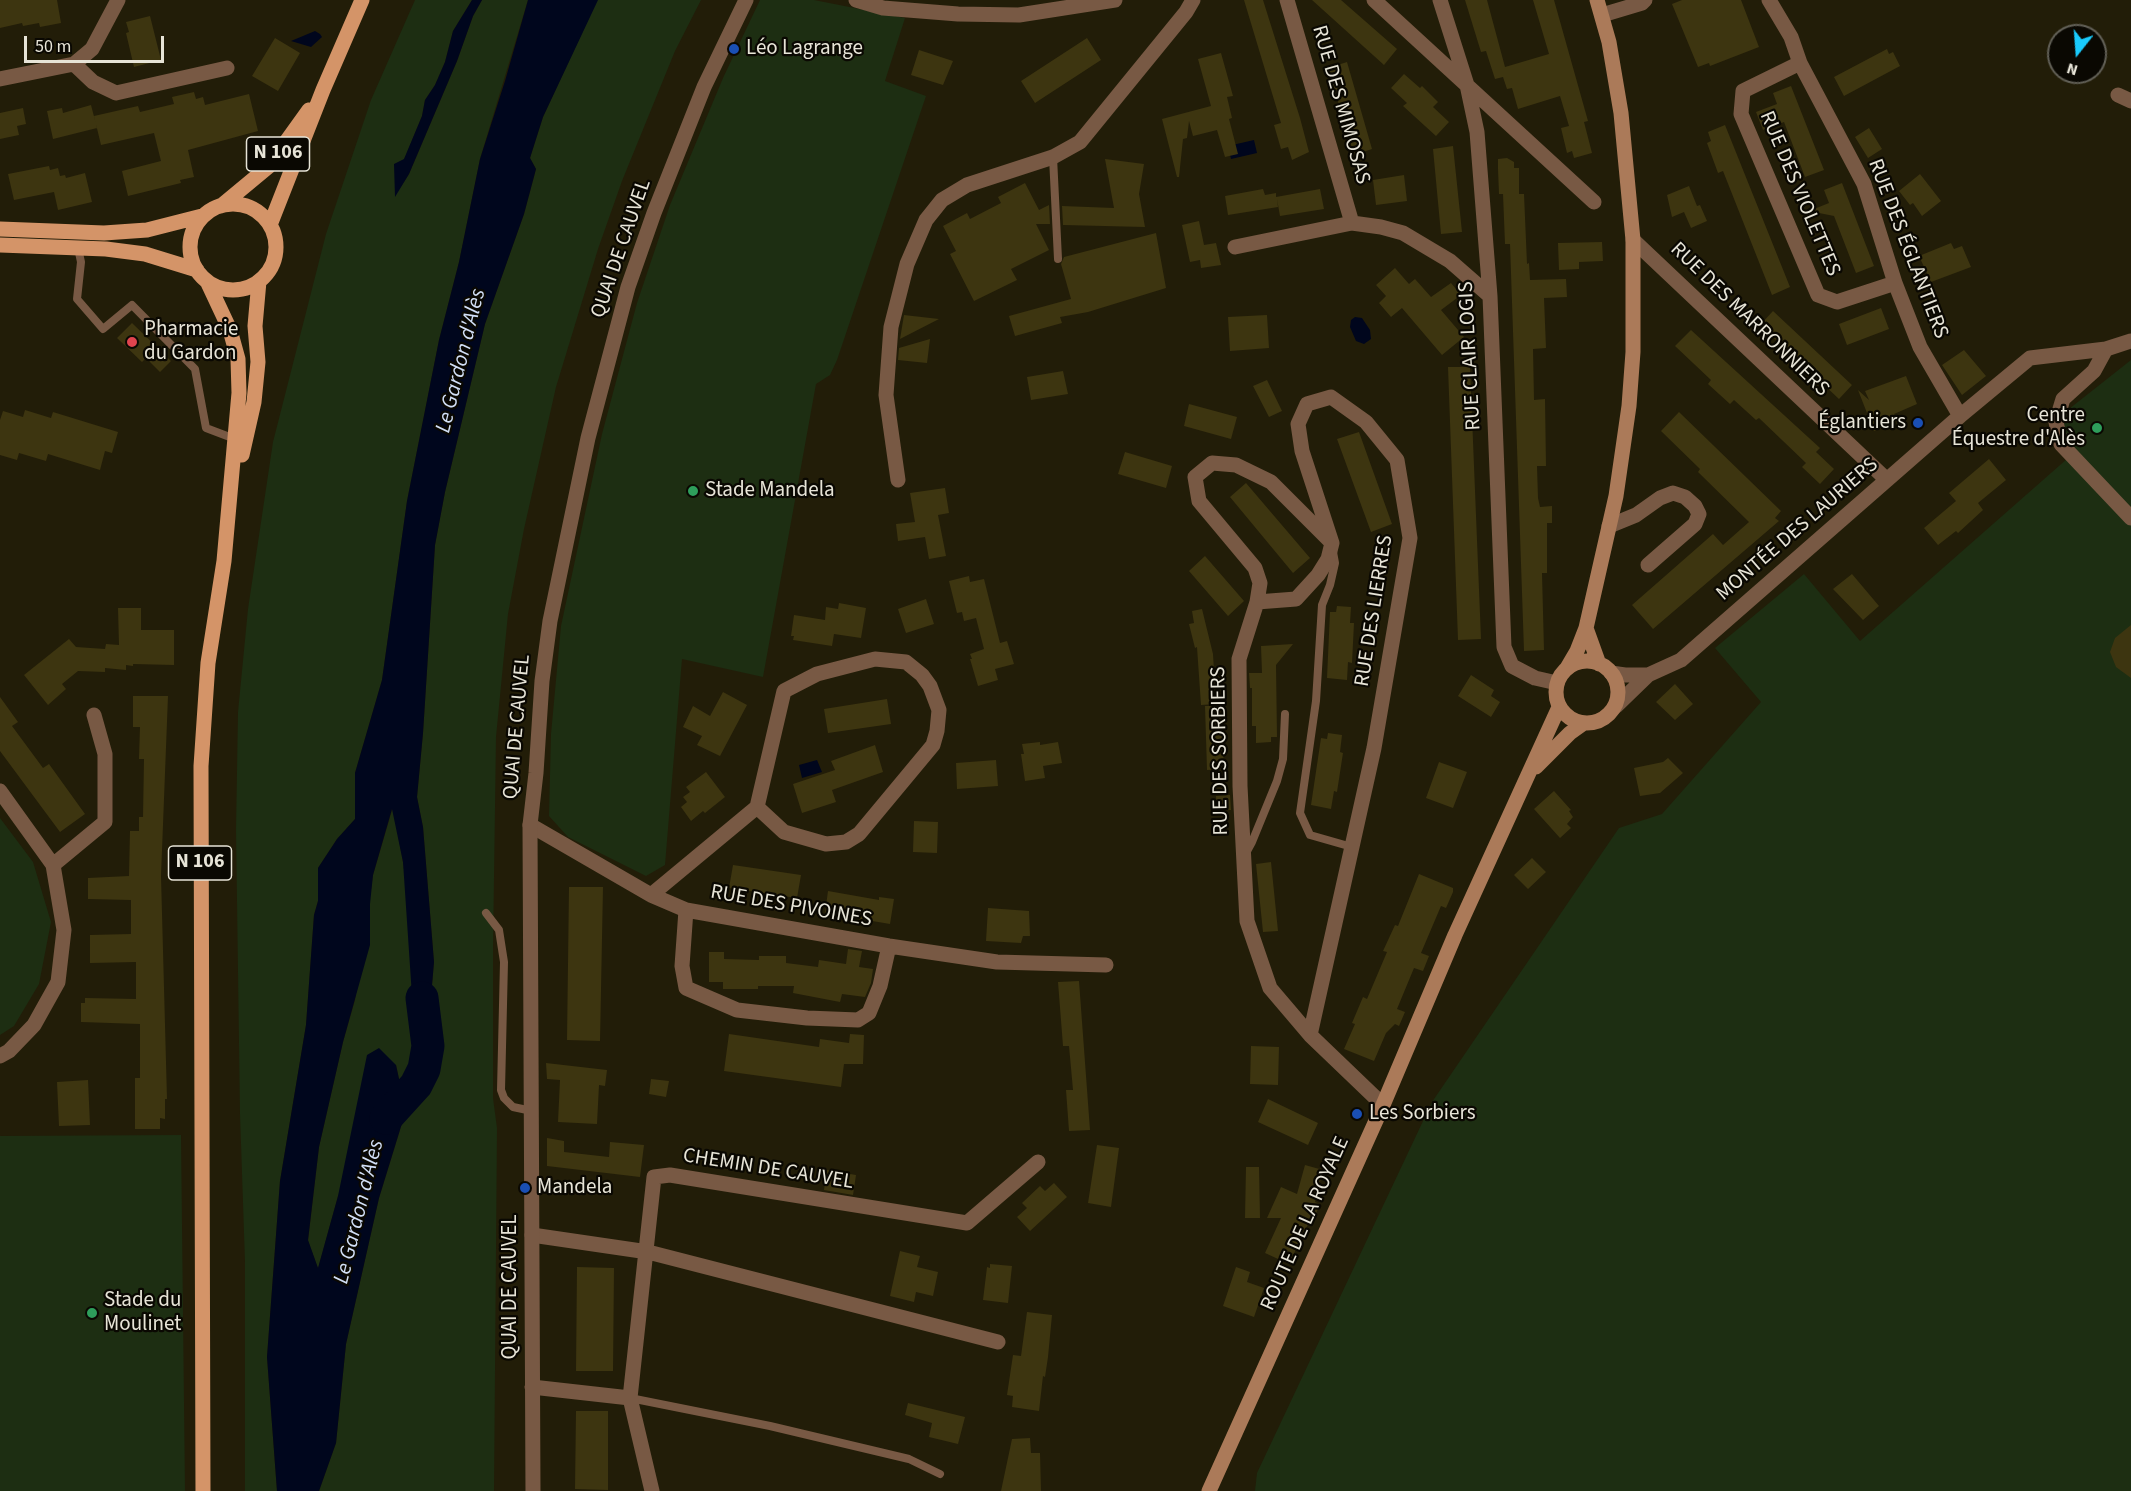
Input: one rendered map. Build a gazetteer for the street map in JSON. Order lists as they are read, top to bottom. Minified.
{"streets":{"main road":["N 106","ROUTE DE LA ROYALE"],"street":["RUE DES MIMOSAS","RUE DES VIOLETTES","QUAI DE CAUVEL","RUE DES ÉGLANTIERS","RUE DES MARRONNIERS","RUE CLAIR LOGIS","MONTÉE DES LAURIERS","RUE DES LIERRES","RUE DES SORBIERS","RUE DES PIVOINES","CHEMIN DE CAUVEL"]},"crossings":[["RUE DES VIOLETTES","RUE DES ÉGLANTIERS"],["QUAI DE CAUVEL","RUE DES PIVOINES"],["RUE DES ÉGLANTIERS","MONTÉE DES LAURIERS"],["RUE DES MARRONNIERS","MONTÉE DES LAURIERS"],["RUE CLAIR LOGIS","MONTÉE DES LAURIERS"],["RUE CLAIR LOGIS","ROUTE DE LA ROYALE"],["MONTÉE DES LAURIERS","ROUTE DE LA ROYALE"],["RUE DES LIERRES","RUE DES SORBIERS"],["RUE DES SORBIERS","ROUTE DE LA ROYALE"]],"water":["Le Gardon d'Alès"],"places":["Léo Lagrange","Pharmacie du Gardon","Églantiers","Centre Équestre d'Alès","Stade Mandela","Les Sorbiers","Mandela","Stade du Moulinet"],"scale_bar":"50 m","north":"bottom"}
